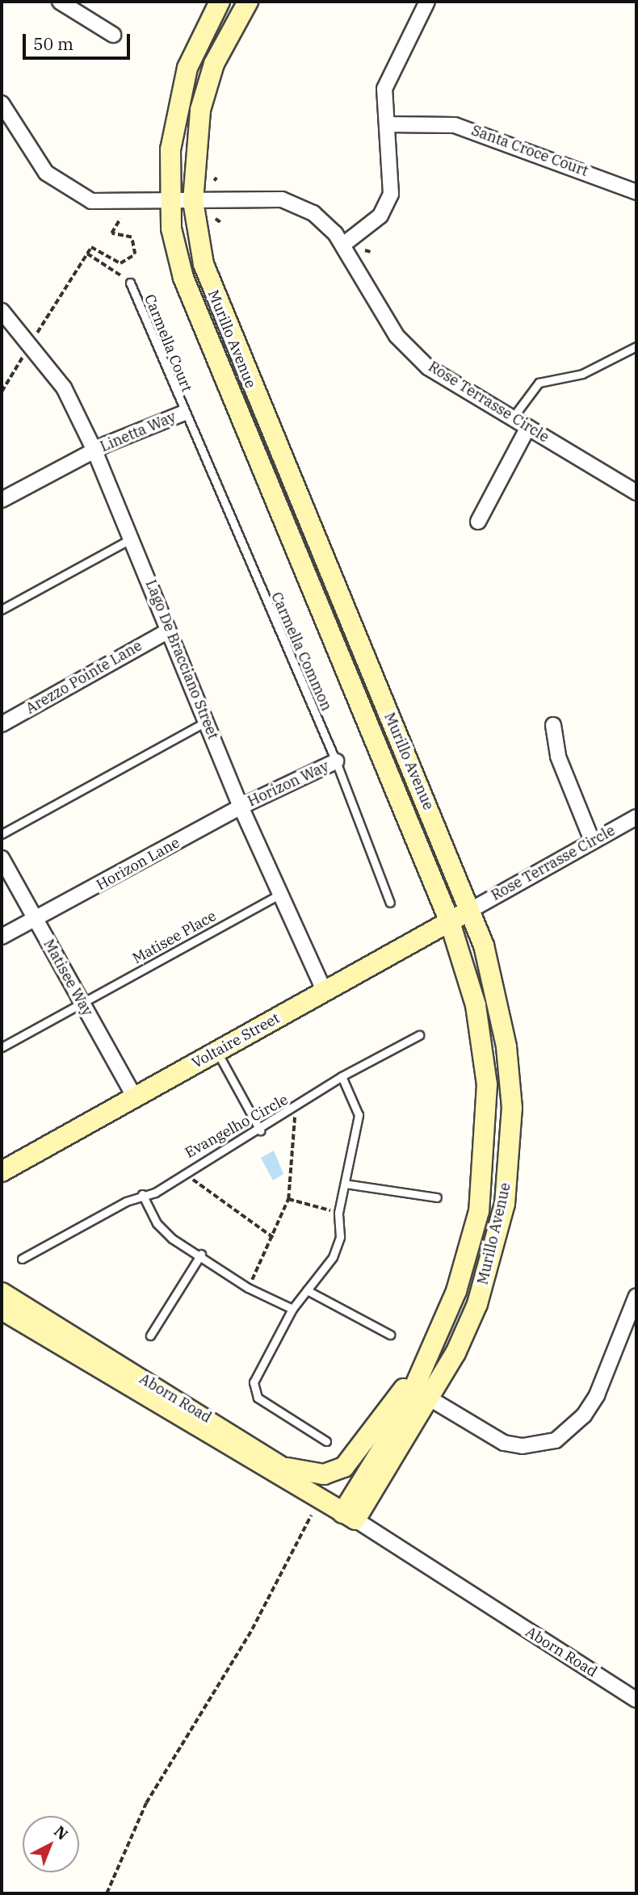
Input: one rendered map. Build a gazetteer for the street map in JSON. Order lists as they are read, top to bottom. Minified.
{"streets":{"main road":["Murillo Avenue","Voltaire Street","Aborn Road"],"street":["Santa Croce Court","Rose Terrasse Circle","Linetta Way","Lago De Bracciano Street","Arezzo Pointe Lane","Horizon Way","Horizon Lane","Matisee Way"],"lane":["Carmella Court","Carmella Common","Matisee Place","Evangelho Circle"]},"crossings":[["Murillo Avenue","Rose Terrasse Circle"],["Murillo Avenue","Voltaire Street"],["Murillo Avenue","Aborn Road"],["Carmella Court","Linetta Way"],["Carmella Court","Carmella Common"],["Rose Terrasse Circle","Voltaire Street"],["Linetta Way","Carmella Common"],["Linetta Way","Lago De Bracciano Street"],["Carmella Common","Horizon Way"],["Lago De Bracciano Street","Arezzo Pointe Lane"],["Lago De Bracciano Street","Horizon Way"],["Lago De Bracciano Street","Horizon Lane"],["Lago De Bracciano Street","Matisee Place"],["Lago De Bracciano Street","Voltaire Street"],["Horizon Way","Horizon Lane"],["Horizon Lane","Matisee Way"],["Matisee Place","Matisee Way"],["Matisee Way","Voltaire Street"]],"scale_bar":"50 m","north":"top right"}
